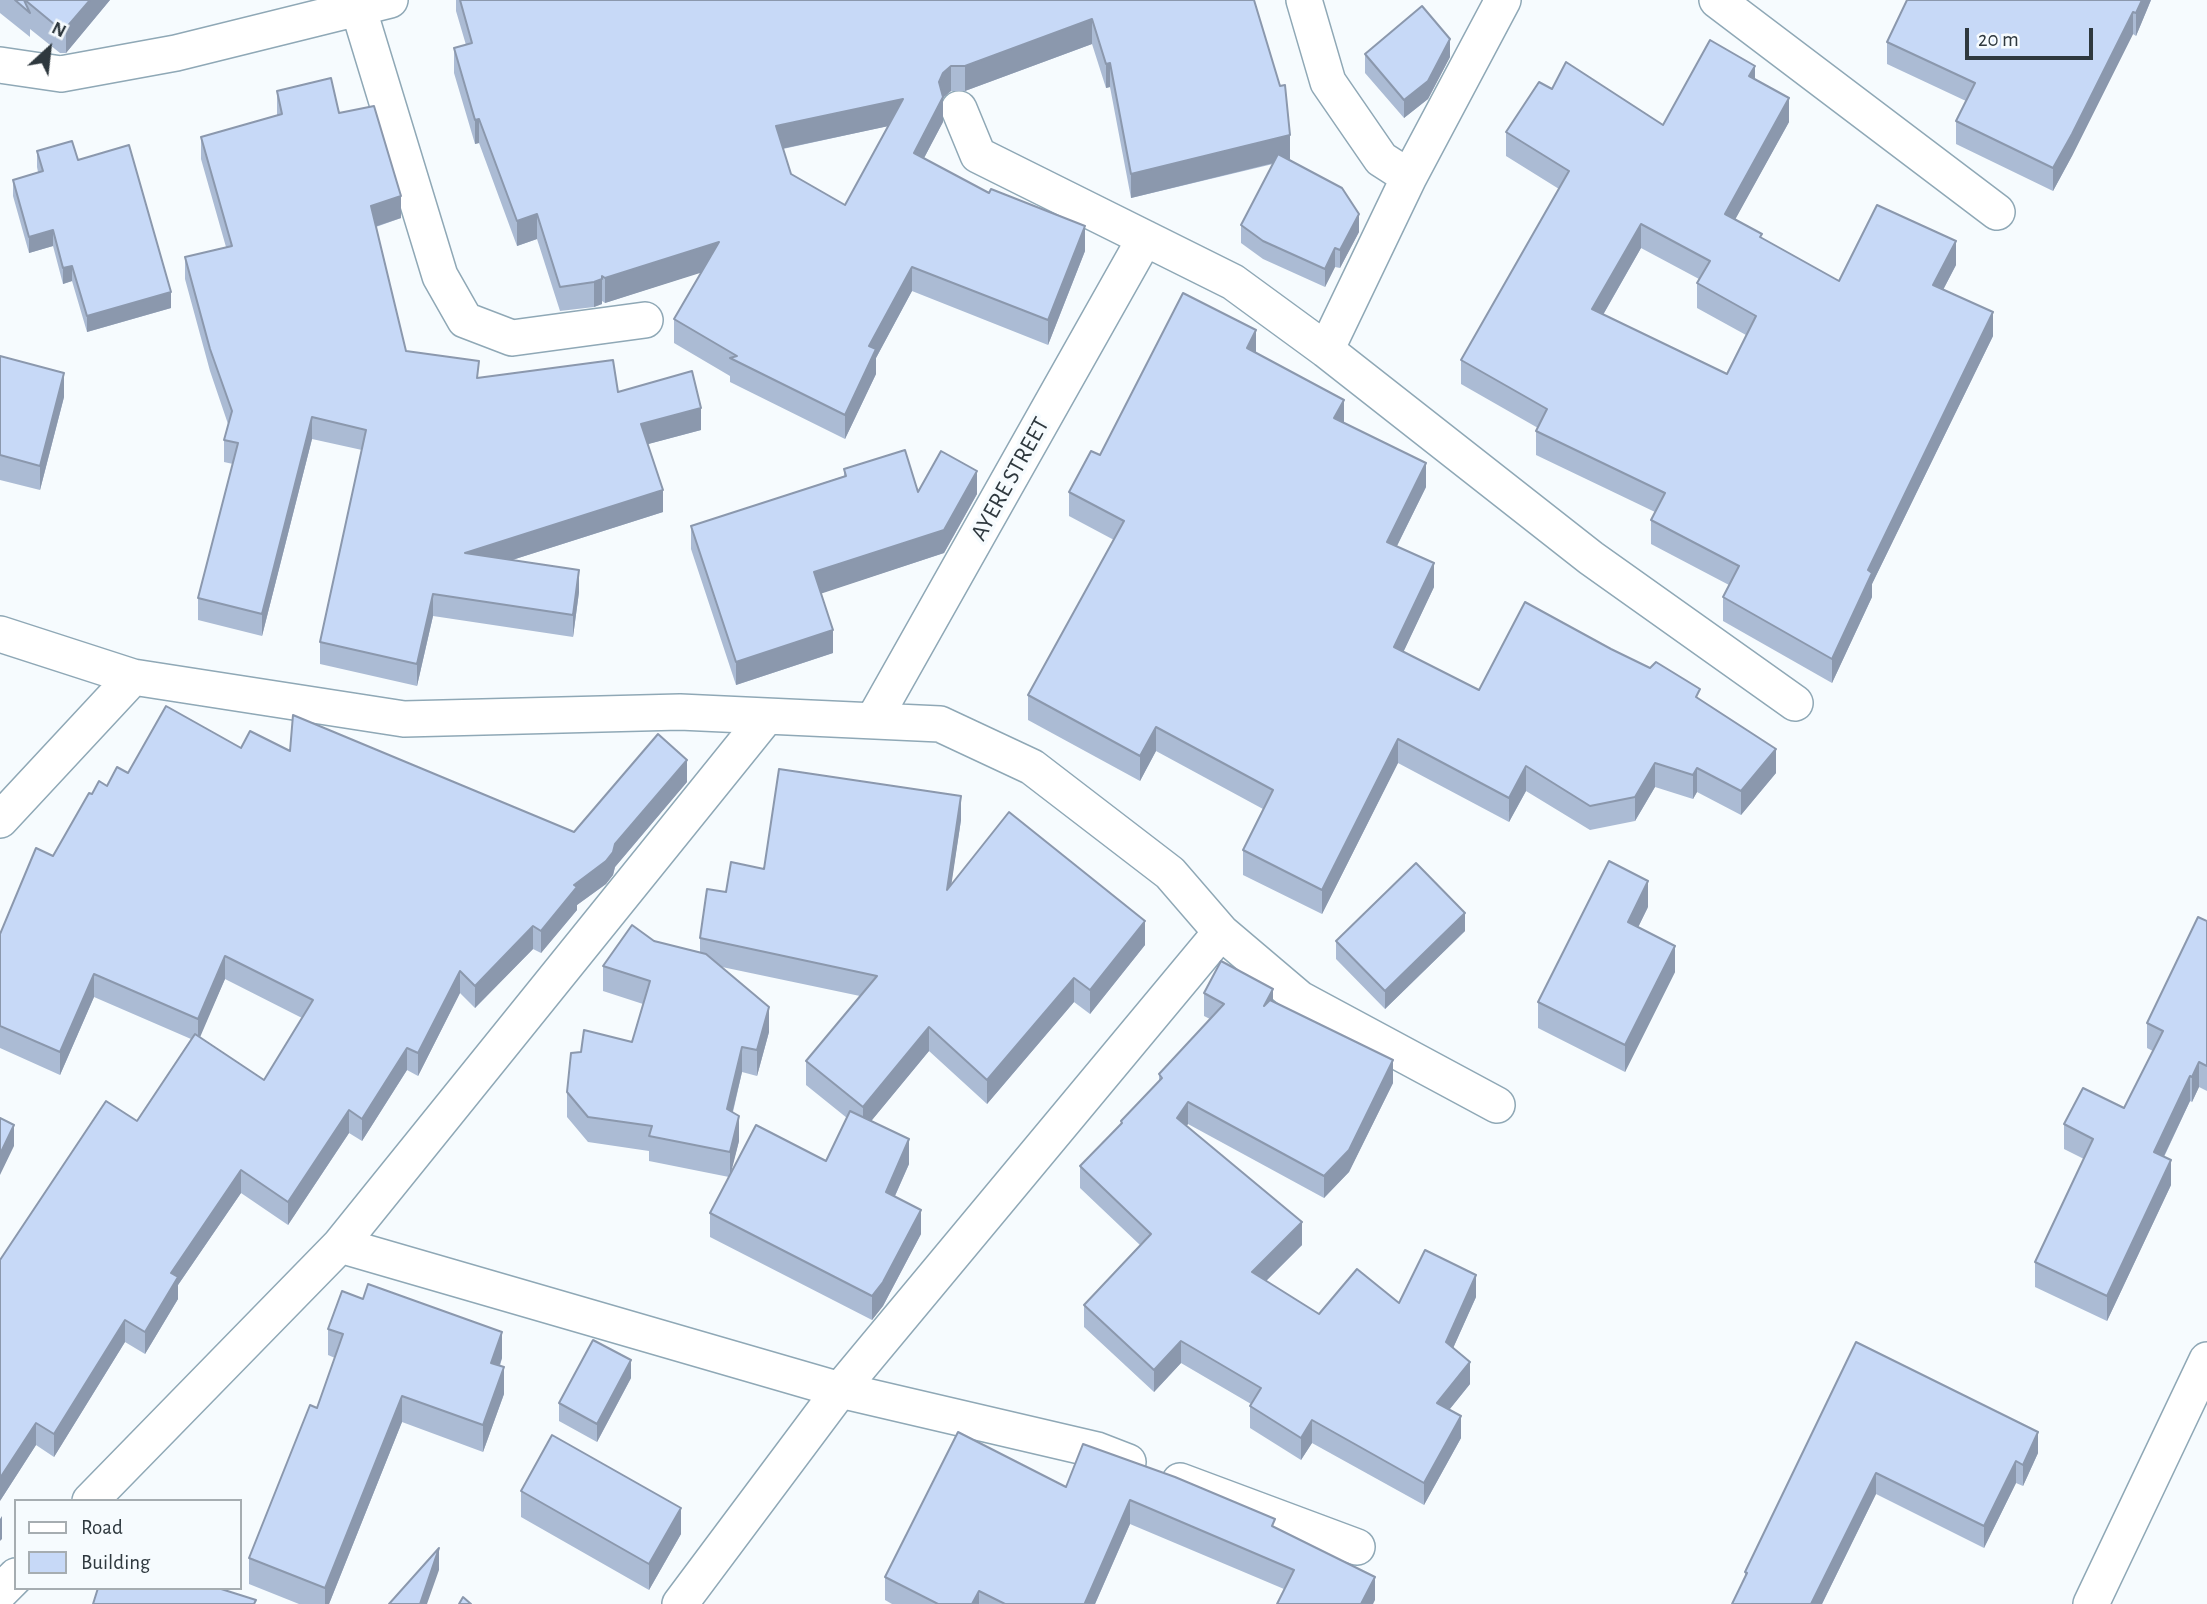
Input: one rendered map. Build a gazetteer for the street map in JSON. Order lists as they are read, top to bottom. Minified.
{"streets":{"street":["AYERE STREET"]},"legend":["Road","Building"],"scale_bar":"20 m","north":"top right"}
